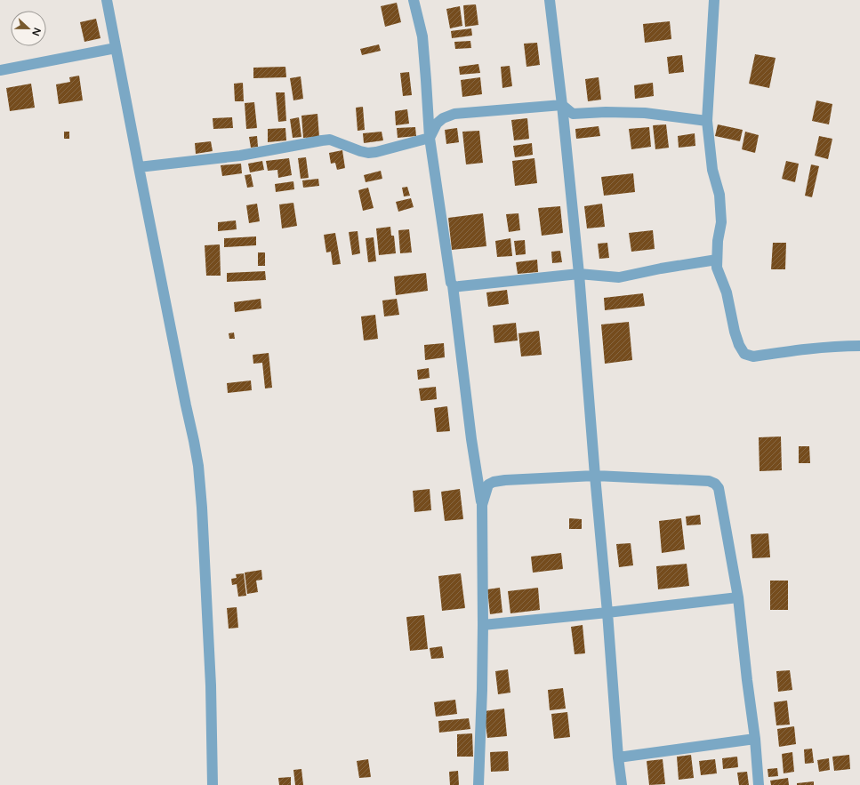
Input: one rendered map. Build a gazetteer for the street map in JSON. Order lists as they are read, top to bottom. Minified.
{"north":"right"}
